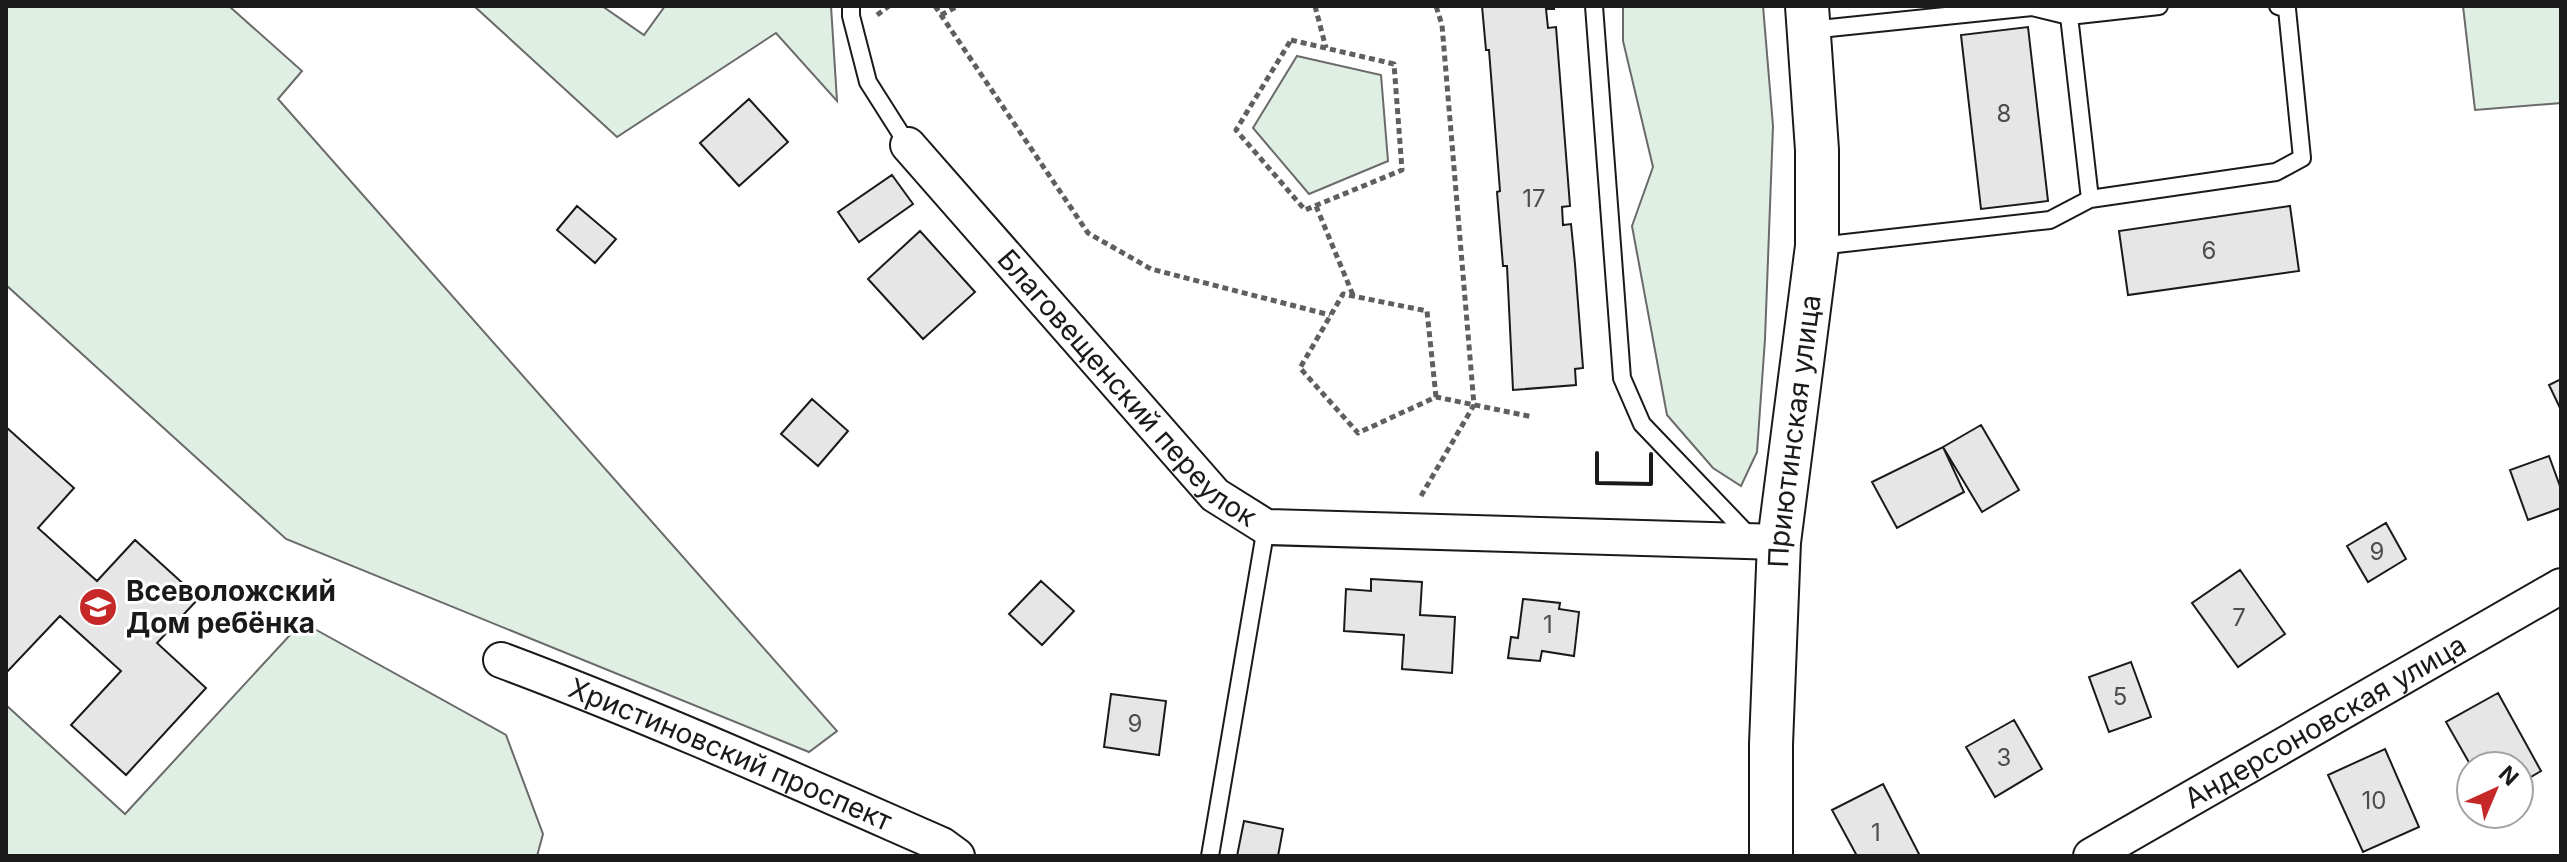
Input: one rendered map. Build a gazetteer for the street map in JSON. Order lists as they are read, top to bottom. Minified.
{"streets":{"street":["Благовещенский переулок","Приютинская улица","Андерсоновская улица","Христиновский проспект"]},"crossings":[["Благовещенский переулок","Приютинская улица"]],"places":{"school or university":["Всеволожский Дом ребёнка"]},"house_numbers":["8","17","6","9","7","1","5","9","3","10","1"],"north":"top right"}
